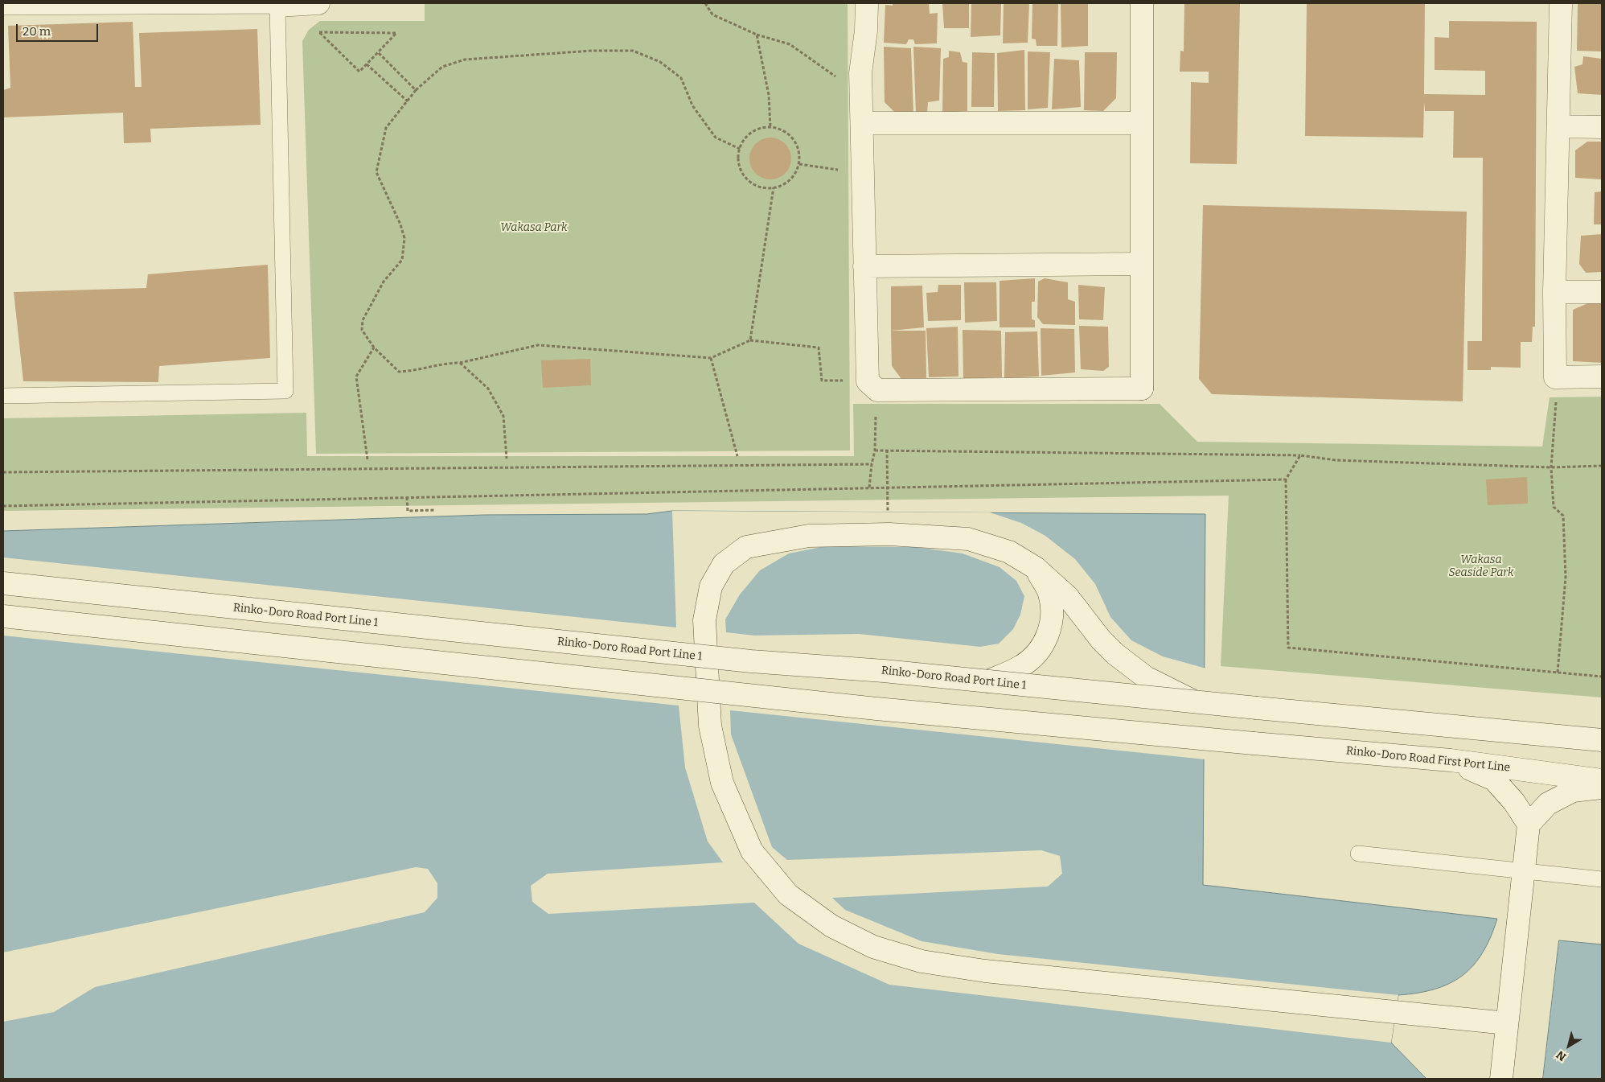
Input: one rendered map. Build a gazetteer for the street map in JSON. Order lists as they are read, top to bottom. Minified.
{"streets":{"street":["Rinko-Doro Road Port Line 1","Rinko-Doro Road First Port Line"]},"parks":["Wakasa Park","Wakasa Seaside Park"],"scale_bar":"20 m","north":"bottom left"}
